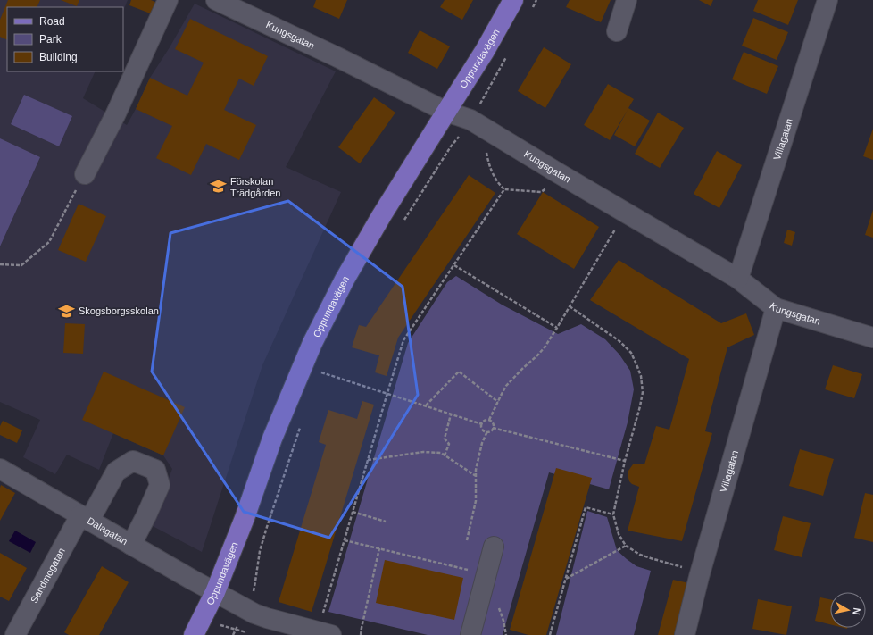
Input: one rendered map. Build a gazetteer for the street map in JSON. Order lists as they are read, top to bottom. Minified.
{"streets":{"main road":["Oppundavägen"],"street":["Kungsgatan","Villagatan","Dalagatan","Sandmogatan"]},"crossings":[["Kungsgatan","Oppundavägen"],["Kungsgatan","Villagatan"],["Oppundavägen","Dalagatan"],["Dalagatan","Sandmogatan"]],"places":{"school or university":["Förskolan Trädgården","Skogsborgsskolan"]},"legend":["Road","Park","Building"],"north":"right"}
